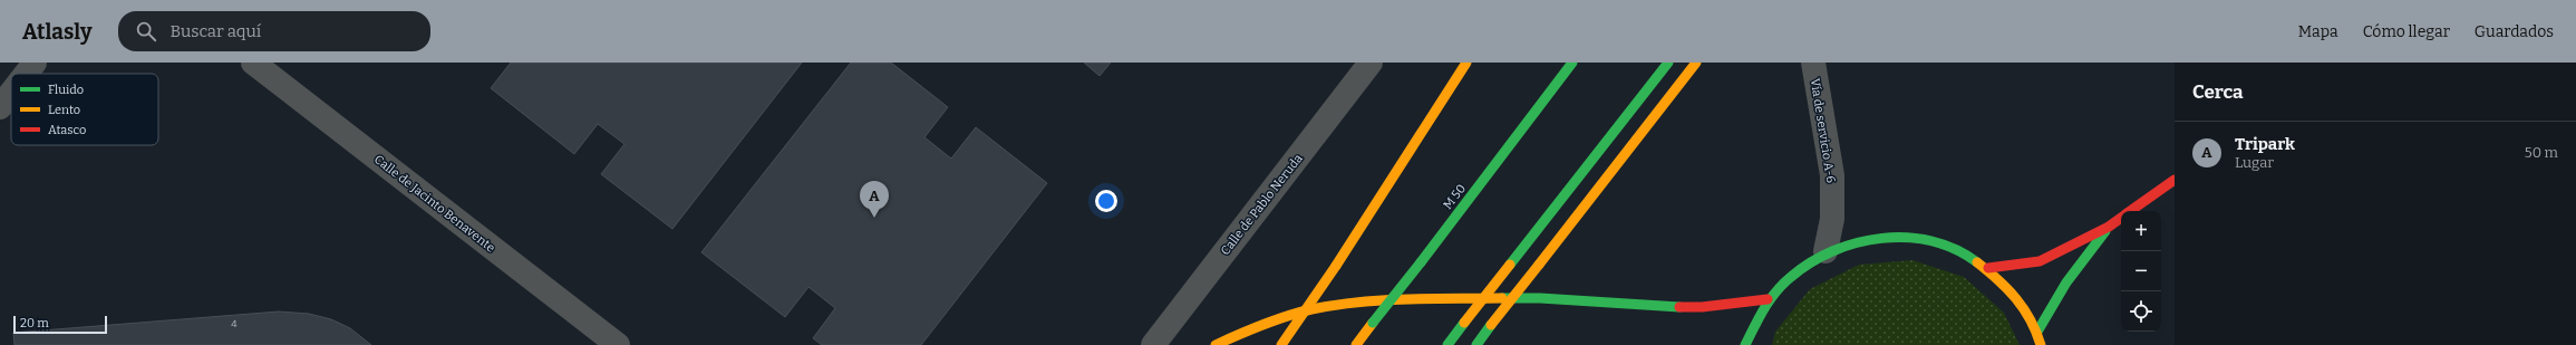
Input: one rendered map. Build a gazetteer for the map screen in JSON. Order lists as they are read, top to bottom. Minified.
{"streets":{"main road":["M 50"],"street":["Vía de servicio A-6","Calle de Jacinto Benavente","Calle de Pablo Neruda"]},"house_numbers":["4"],"legend":["Fluido","Lento","Atasco"],"scale_bar":"20 m","page":{"header":"Atlasly","search":"Buscar aquí","nav":["Mapa","Cómo llegar","Guardados"],"heading":"Cerca","list":[{"mark":"A","name":"Tripark","note":"Lugar","value":"50 m"}],"pins":"A","map_buttons":["+","−"],"scale":"20 m"}}
